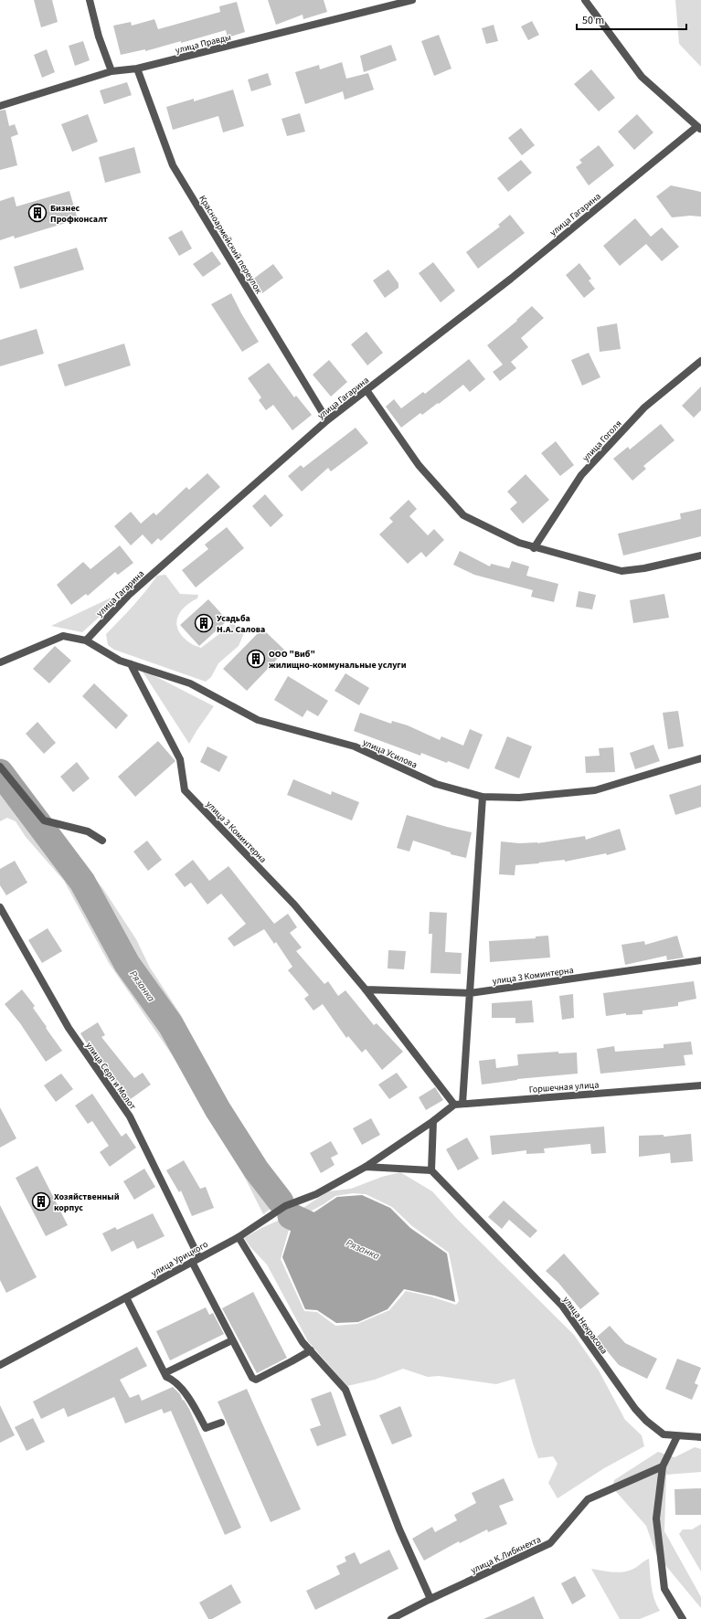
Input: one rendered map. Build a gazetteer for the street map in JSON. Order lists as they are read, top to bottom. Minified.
{"streets":{"street":["улица Правды","улица Гагарина","Красноармейский переулок","улица Гоголя","улица Усилова","улица 3 Коминтерна","улица Серп и Молот","Горшечная улица","улица Урицкого","улица Некрасова","улица К.Либкнехта"]},"crossings":[["улица Правды","Красноармейский переулок"],["улица Гагарина","Красноармейский переулок"],["улица Гагарина","улица Усилова"],["улица Усилова","улица 3 Коминтерна"],["улица 3 Коминтерна","Горшечная улица"],["улица Серп и Молот","улица Урицкого"]],"water":["Рязанка"],"places":{"building":["Бизнес Профконсалт","Усадьба Н.А. Салова","ООО \"Виб\" жилищно-коммунальные услуги","Хозяйственный корпус"]},"scale_bar":"50 m"}
